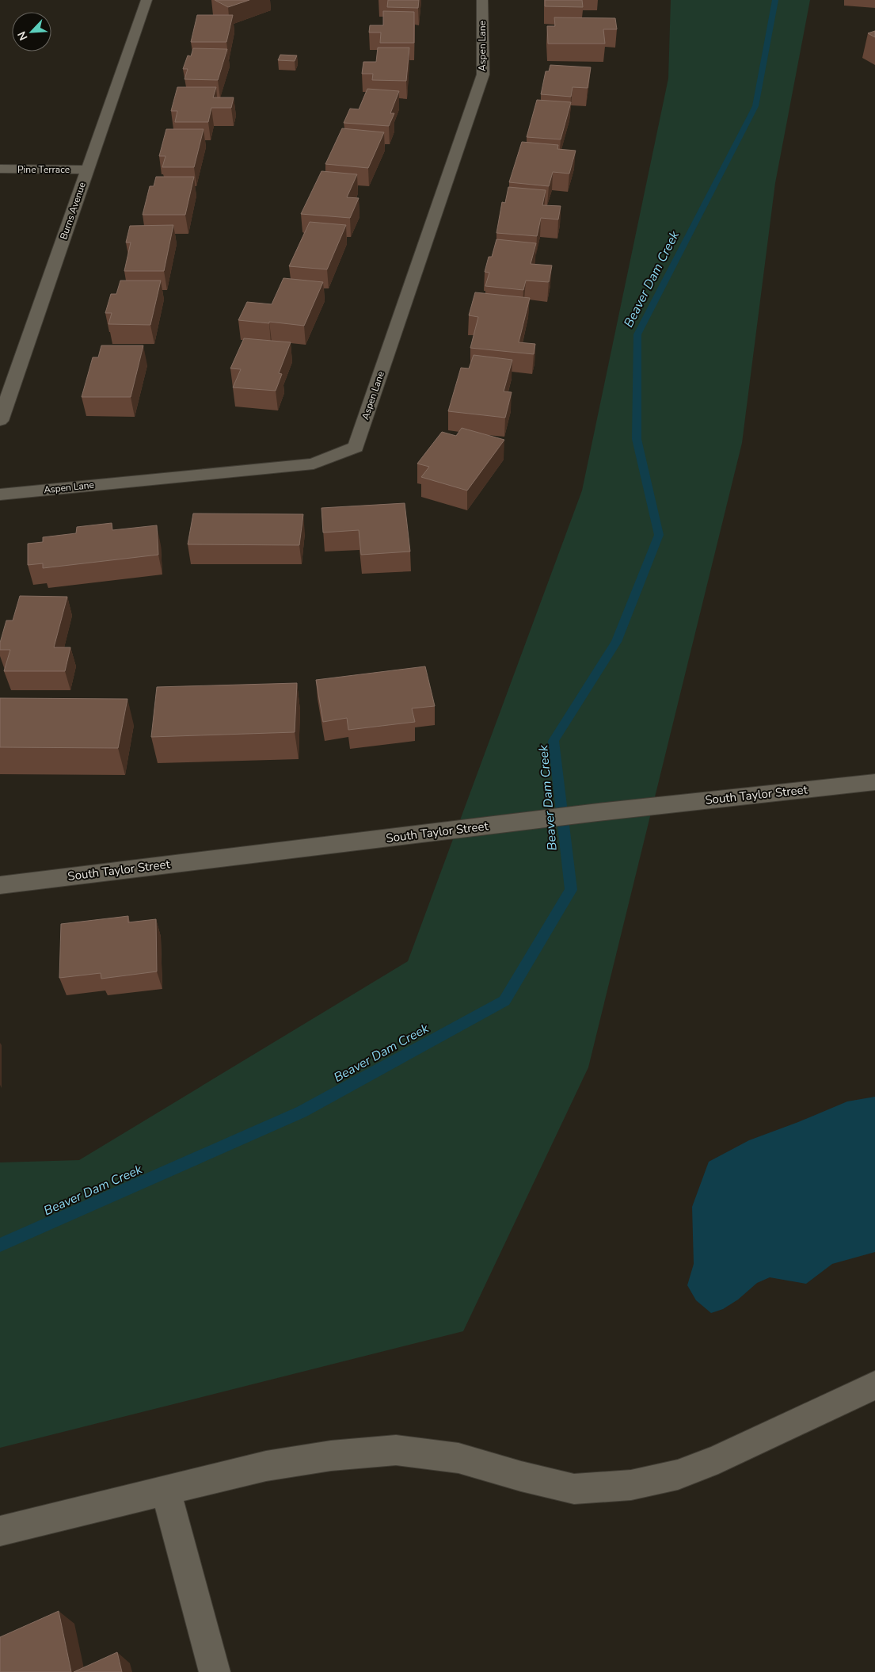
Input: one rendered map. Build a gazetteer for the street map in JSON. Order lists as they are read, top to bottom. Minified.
{"streets":{"street":["Aspen Lane","Pine Terrace","Burns Avenue","South Taylor Street"]},"crossings":[["Pine Terrace","Burns Avenue"]],"water":["Beaver Dam Creek"],"north":"bottom left"}
